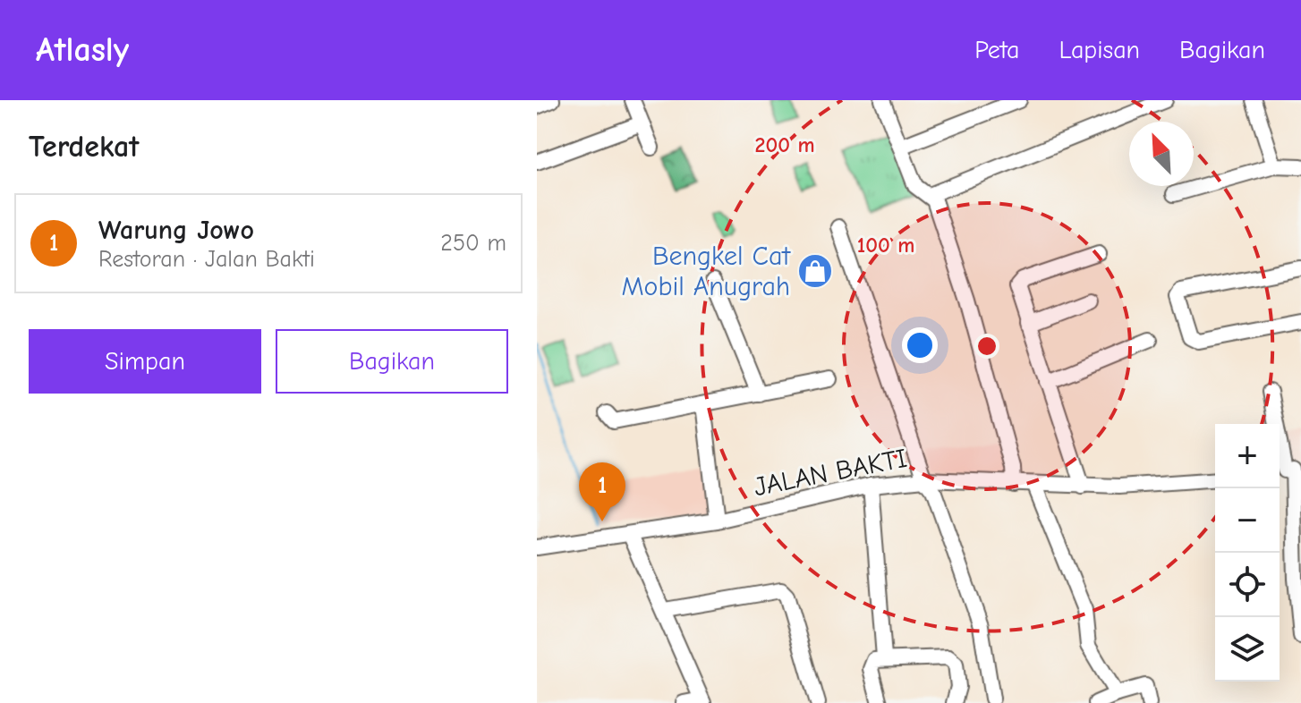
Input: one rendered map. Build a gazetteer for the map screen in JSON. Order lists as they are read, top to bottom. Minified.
{"streets":{"street":["JALAN BAKTI"]},"places":{"shop":["Bengkel Cat Mobil Anugrah"]},"north":"top left","page":{"header":"Atlasly","nav":["Peta","Lapisan","Bagikan"],"heading":"Terdekat","list":[{"mark":"1","name":"Warung Jowo","note":"Restoran · Jalan Bakti","value":"250 m"}],"buttons":["Simpan","Bagikan"],"map_buttons":["+","−"],"pins":"1"},"rings":["200 m","100 m"]}
